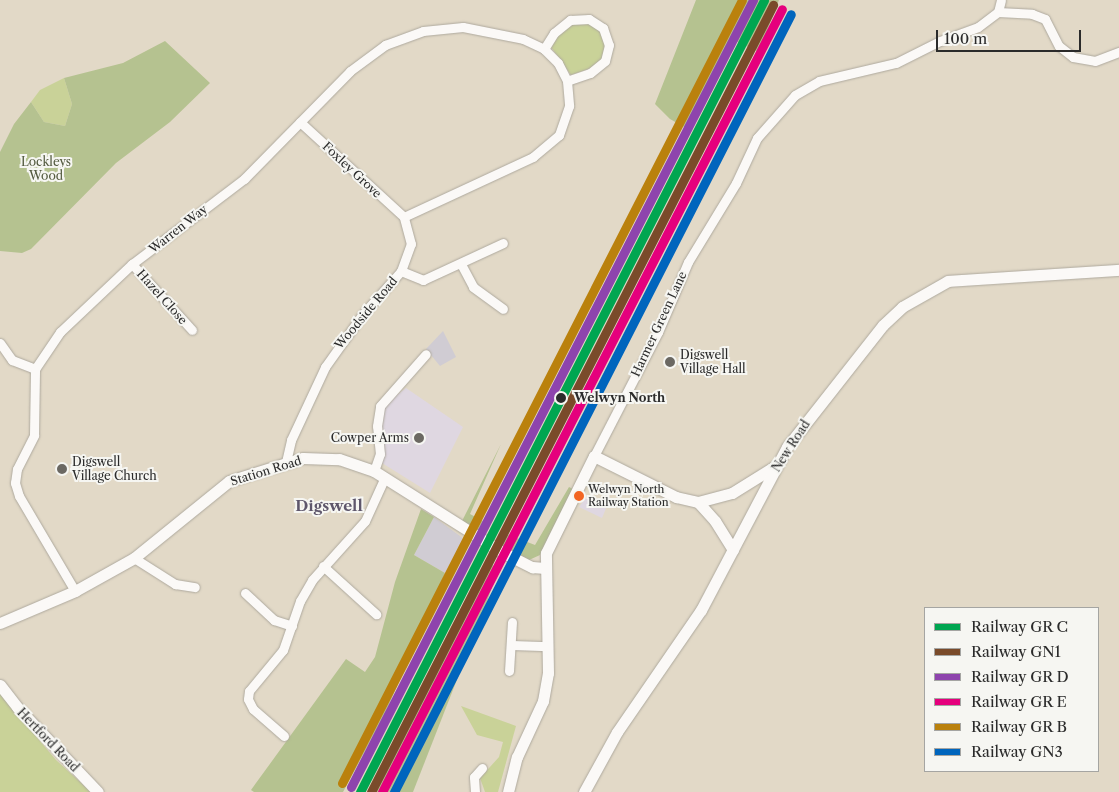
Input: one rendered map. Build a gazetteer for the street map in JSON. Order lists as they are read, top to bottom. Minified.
{"streets":{"street":["Foxley Grove","Warren Way","Hazel Close","Woodside Road","Harmer Green Lane","New Road","Station Road","Hertford Road"]},"crossings":[["Foxley Grove","Warren Way"],["Foxley Grove","Woodside Road"],["Warren Way","Hazel Close"],["Warren Way","Woodside Road"],["Woodside Road","Station Road"],["Harmer Green Lane","Station Road"]],"districts":["Digswell"],"parks":["Lockleys Wood"],"places":["Digswell Village Hall","Welwyn North","Cowper Arms","Digswell Village Church","Welwyn North Railway Station"],"lines":["rail line GN1","rail line GN3"],"legend":["Railway GR C","Railway GN1","Railway GR D","Railway GR E","Railway GR B","Railway GN3"],"scale_bar":"100 m"}
